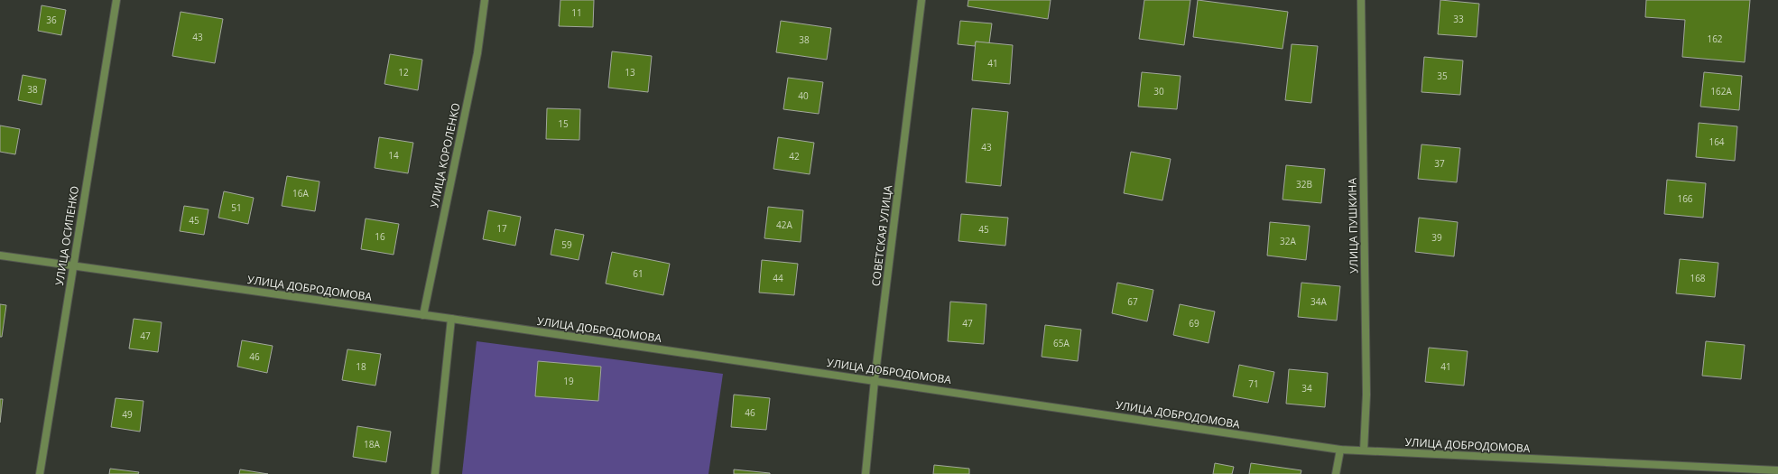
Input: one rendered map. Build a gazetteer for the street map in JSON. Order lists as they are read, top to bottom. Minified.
{"streets":{"street":["УЛИЦА КОРОЛЕНКО","УЛИЦА ПУШКИНА","УЛИЦА ОСИПЕНКО","СОВЕТСКАЯ УЛИЦА","УЛИЦА ДОБРОДОМОВА"]},"crossings":[["УЛИЦА КОРОЛЕНКО","УЛИЦА ДОБРОДОМОВА"],["УЛИЦА ПУШКИНА","УЛИЦА ДОБРОДОМОВА"],["УЛИЦА ОСИПЕНКО","УЛИЦА ДОБРОДОМОВА"],["СОВЕТСКАЯ УЛИЦА","УЛИЦА ДОБРОДОМОВА"]],"house_numbers":["11","33","36","43","162","38","41","12","13","35","38","30","162А","40","15","164","43","14","42","37","32В","16А","166","51","45","42А","17","45","16","39","32А","59","61","44","168","67","34А","47","69","47","65А","46","18","41","19","71","34","46","49","18А"]}
